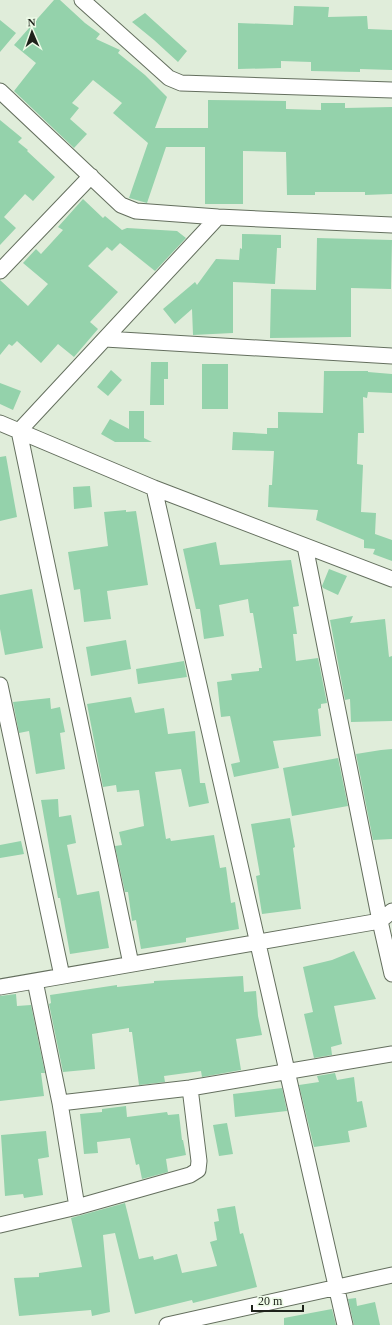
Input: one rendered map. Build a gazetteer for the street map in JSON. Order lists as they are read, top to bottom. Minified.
{"scale_bar":"20 m","north":"top"}
